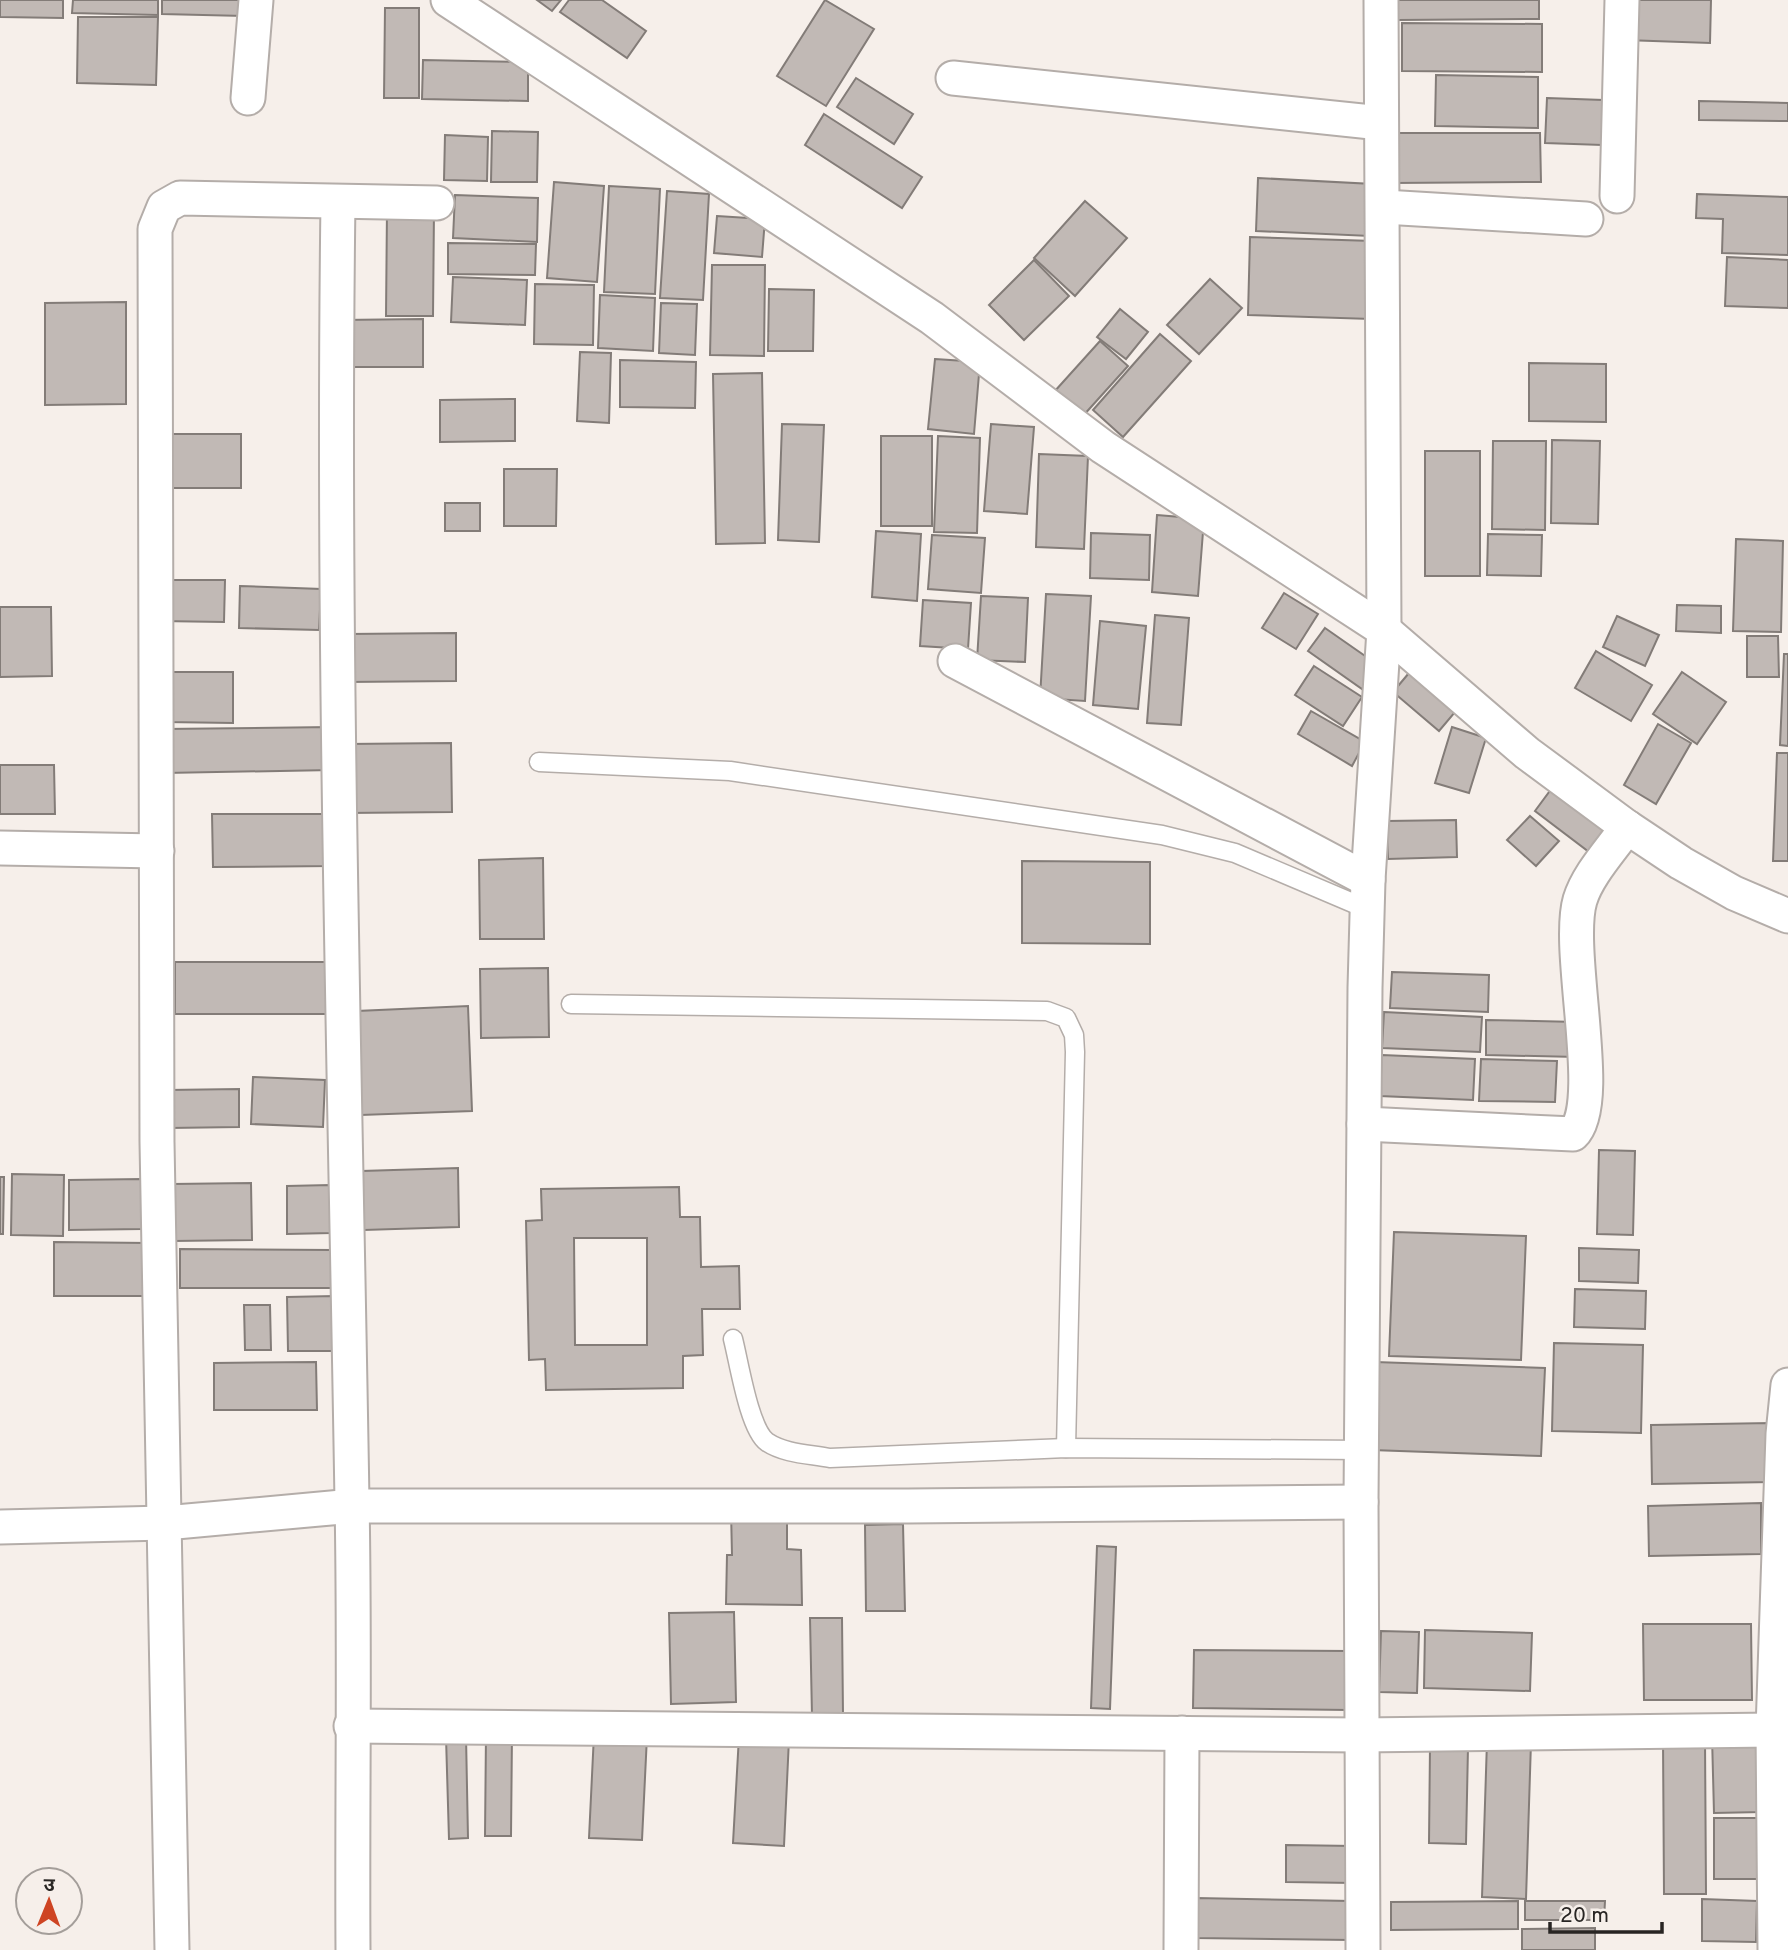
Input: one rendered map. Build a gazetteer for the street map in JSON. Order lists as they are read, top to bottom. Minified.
{"scale_bar":"20 m","north":"top"}
